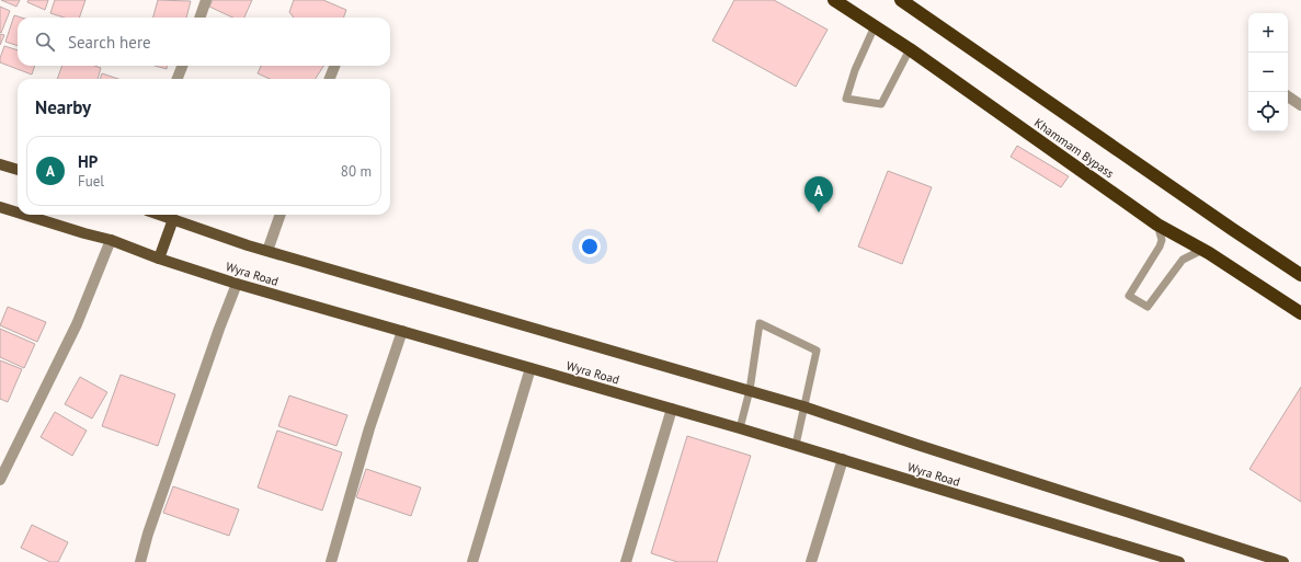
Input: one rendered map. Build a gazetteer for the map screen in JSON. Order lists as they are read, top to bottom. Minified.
{"streets":{"highway":["Khammam Bypass"],"main road":["Wyra Road"]},"page":{"map_buttons":["+","−"],"search":"Search here","heading":"Nearby","list":[{"mark":"A","name":"HP","note":"Fuel","value":"80 m"}],"pins":"A"}}
